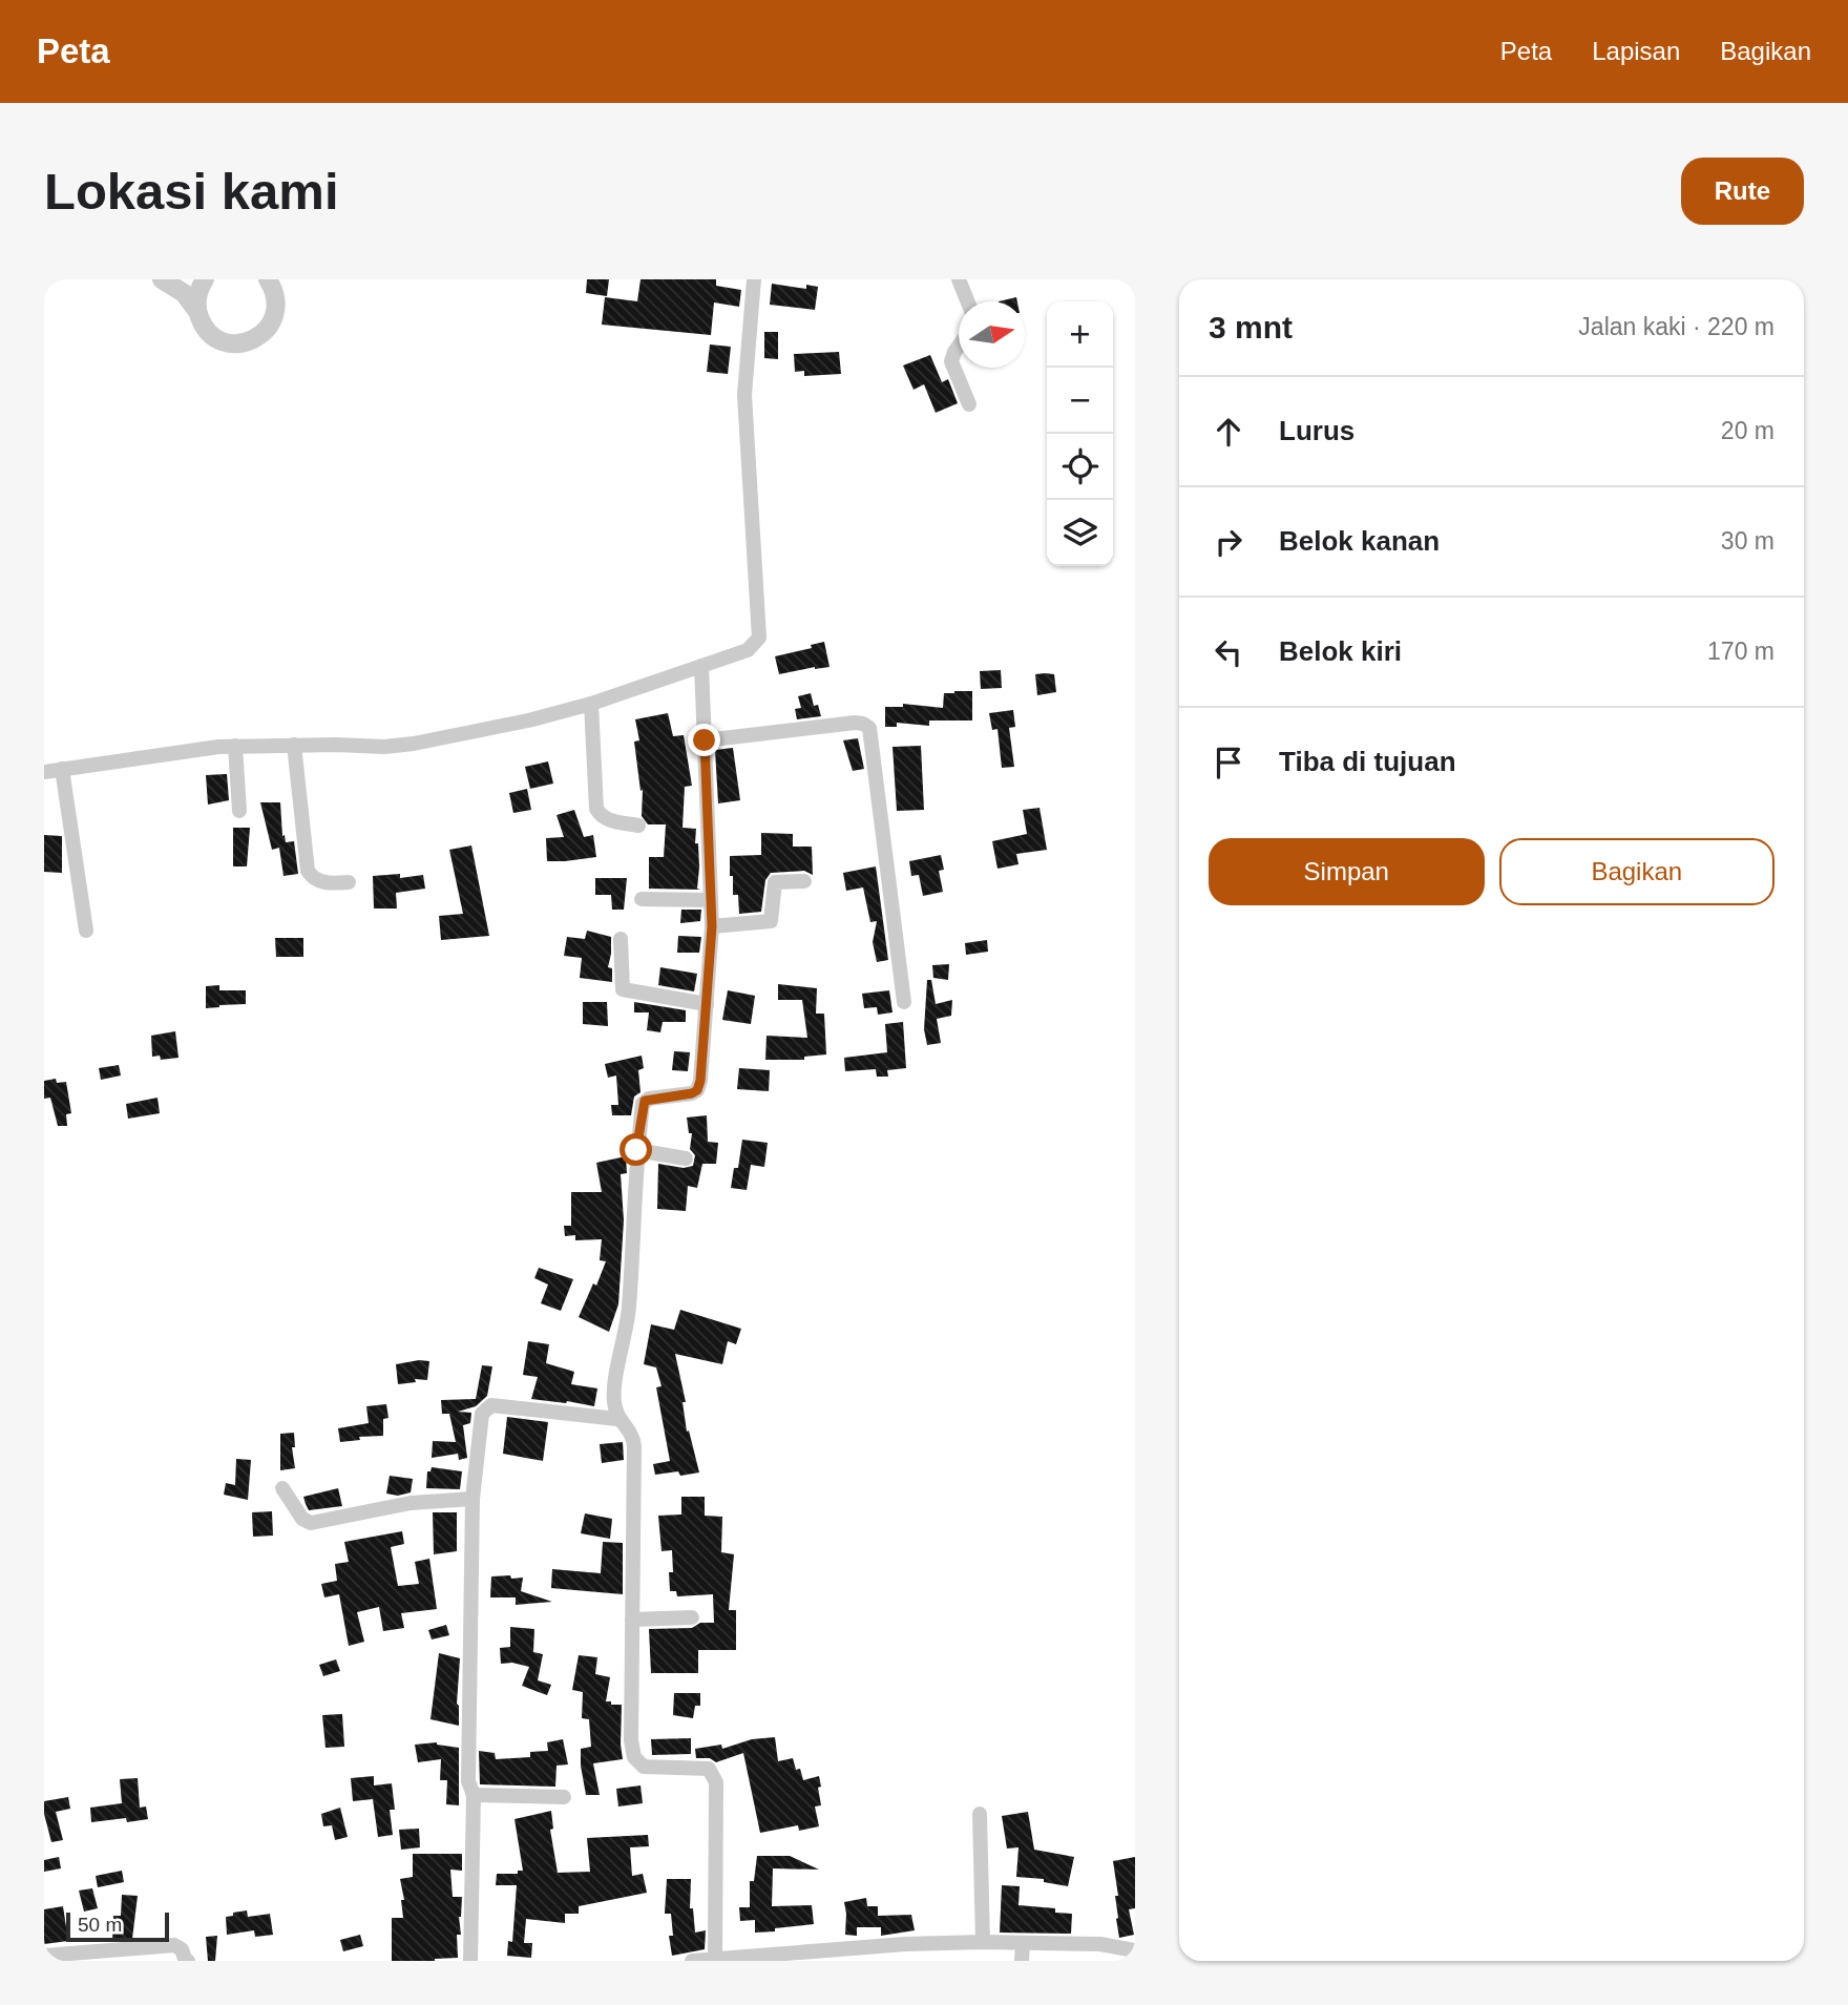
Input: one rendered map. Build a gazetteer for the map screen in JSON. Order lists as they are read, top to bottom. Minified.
{"scale_bar":"50 m","north":"right","page":{"header":"Peta","nav":["Peta","Lapisan","Bagikan"],"buttons":["Rute",["Simpan","Bagikan"]],"title":"Lokasi kami","heading":["3 mnt","Jalan kaki · 220 m"],"map_buttons":["+","−"],"list":[["Lurus","20 m"],["Belok kanan","30 m"],["Belok kiri","170 m"],"Tiba di tujuan"],"scale":"50 m"}}
